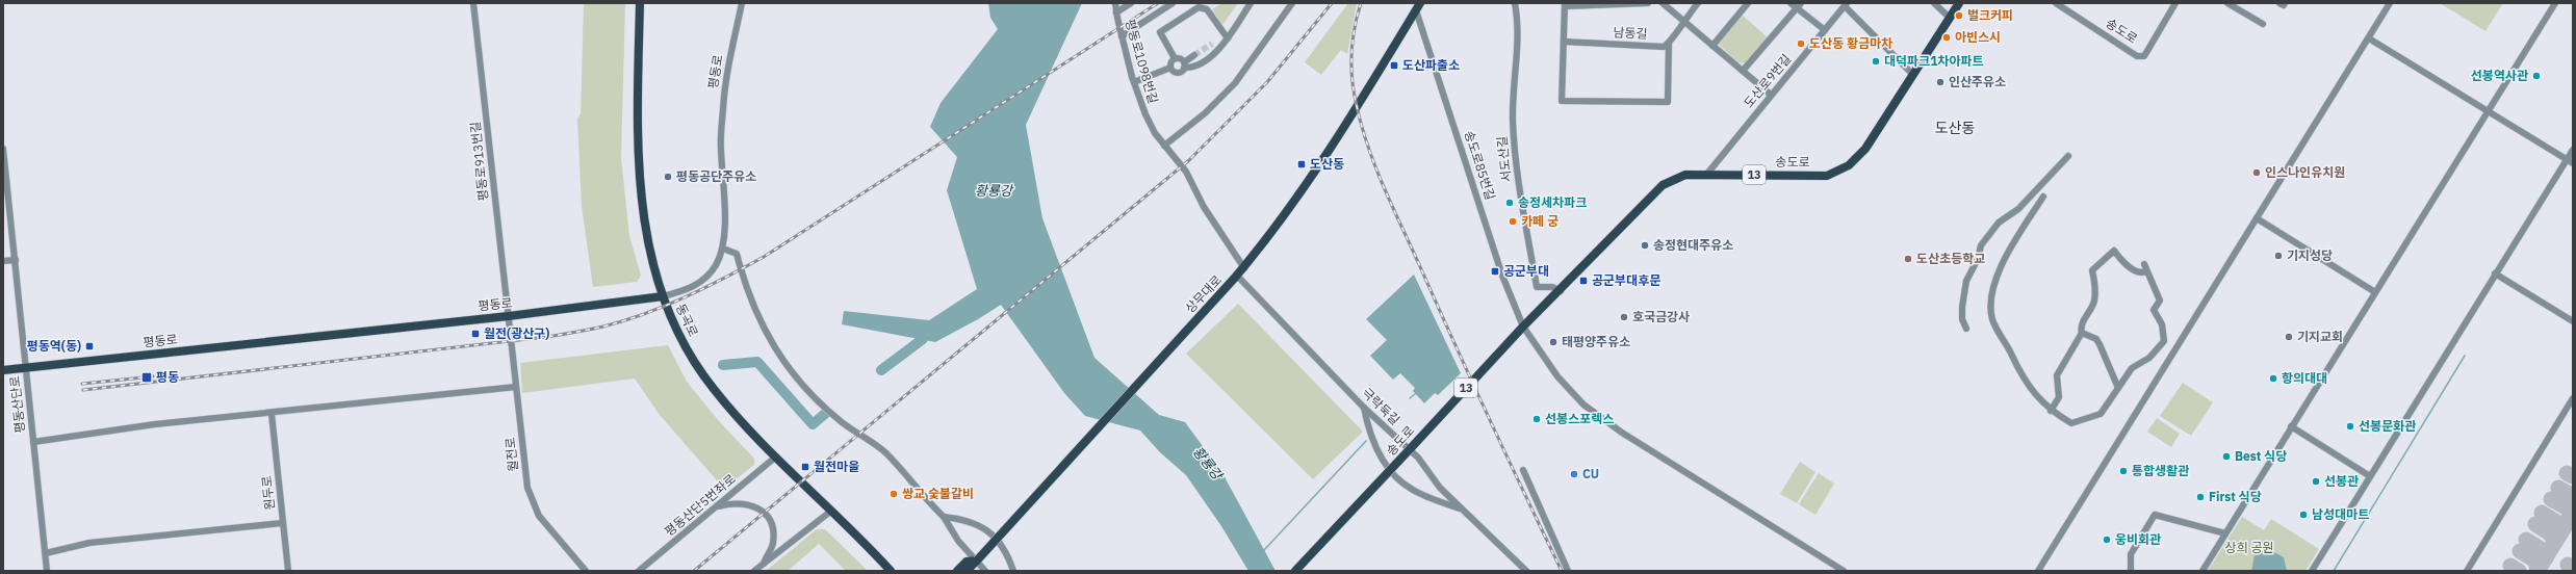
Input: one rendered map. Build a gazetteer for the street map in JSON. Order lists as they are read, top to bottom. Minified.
{"streets":{"main road":["송도로","평동로","13","상무대로","동곡로"],"street":["남동길","평동로1098번길","도산로9번길","서도산길","평동로913번길","송도로85번길","평동산단로","극락둑길","월전로","원두로","평동산단5번좌로"]},"crossings":[["송도로","도산로9번길"],["송도로","서도산길"],["송도로","송도로85번길"],["송도로","극락둑길"],["평동로1098번길","상무대로"],["평동로","평동로913번길"],["평동로","동곡로"],["평동로","평동산단로"],["평동로","월전로"],["평동로913번길","월전로"],["송도로85번길","상무대로"],["상무대로","극락둑길"],["동곡로","평동산단5번좌로"]],"districts":["도산동"],"water":["황룡강"],"parks":["상희 공원"],"places":{"other":["벌크커피","아빈스시","도산동 황금마차","대덕파크1차아파트","선봉역사관","인산주유소","인스나인유치원","평동공단주유소","송정세차파크","카페 궁","송정현대주유소","기지성당","도산초등학교","호국금강사","기지교회","태평양주유소","항의대대","선봉스포렉스","선봉문화관","Best 식당","통합생활관","CU","선봉관","쌍교 숯불갈비","First 식당","남성대마트","웅비회관"],"transit":["도산파출소","도산동","공군부대","공군부대후문","월전(광산구)","평동역(동)","평동","월전마을"]}}
